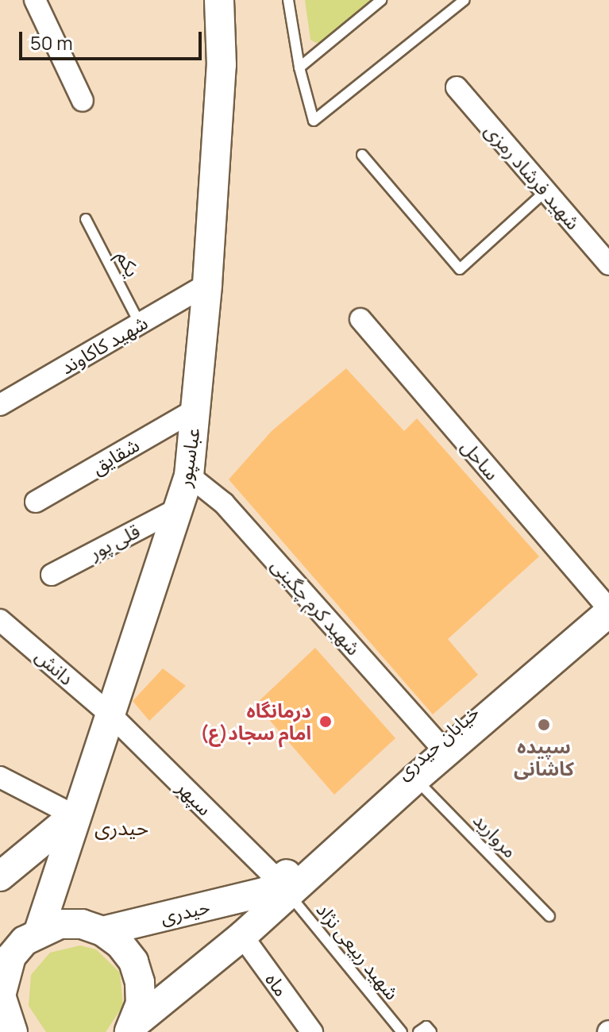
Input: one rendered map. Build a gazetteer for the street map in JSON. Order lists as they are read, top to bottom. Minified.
{"streets":{"street":["شهید فرشاد رمزی","شهید کاکاوند","شقایق","عباسپور","ساحل","قلی پور","شهید کرم چگینی","دانش","خیابان حیدری","سپهر","حیدری","ماه"],"lane":["یکم","مروارید","شهید ربیعی نژاد"]},"crossings":[["یکم","شهید کاکاوند"],["شهید کاکاوند","عباسپور"],["شقایق","عباسپور"],["عباسپور","قلی پور"],["عباسپور","شهید کرم چگینی"],["عباسپور","دانش"],["عباسپور","سپهر"],["ساحل","خیابان حیدری"],["شهید کرم چگینی","خیابان حیدری"],["دانش","سپهر"],["خیابان حیدری","سپهر"],["خیابان حیدری","مروارید"],["خیابان حیدری","حیدری"],["خیابان حیدری","شهید ربیعی نژاد"],["سپهر","حیدری"],["سپهر","شهید ربیعی نژاد"],["حیدری","شهید ربیعی نژاد"]],"districts":["حیدری"],"places":["درمانگاه امام سجاد(ع)","سپیده کاشانی"],"scale_bar":"50 m"}
